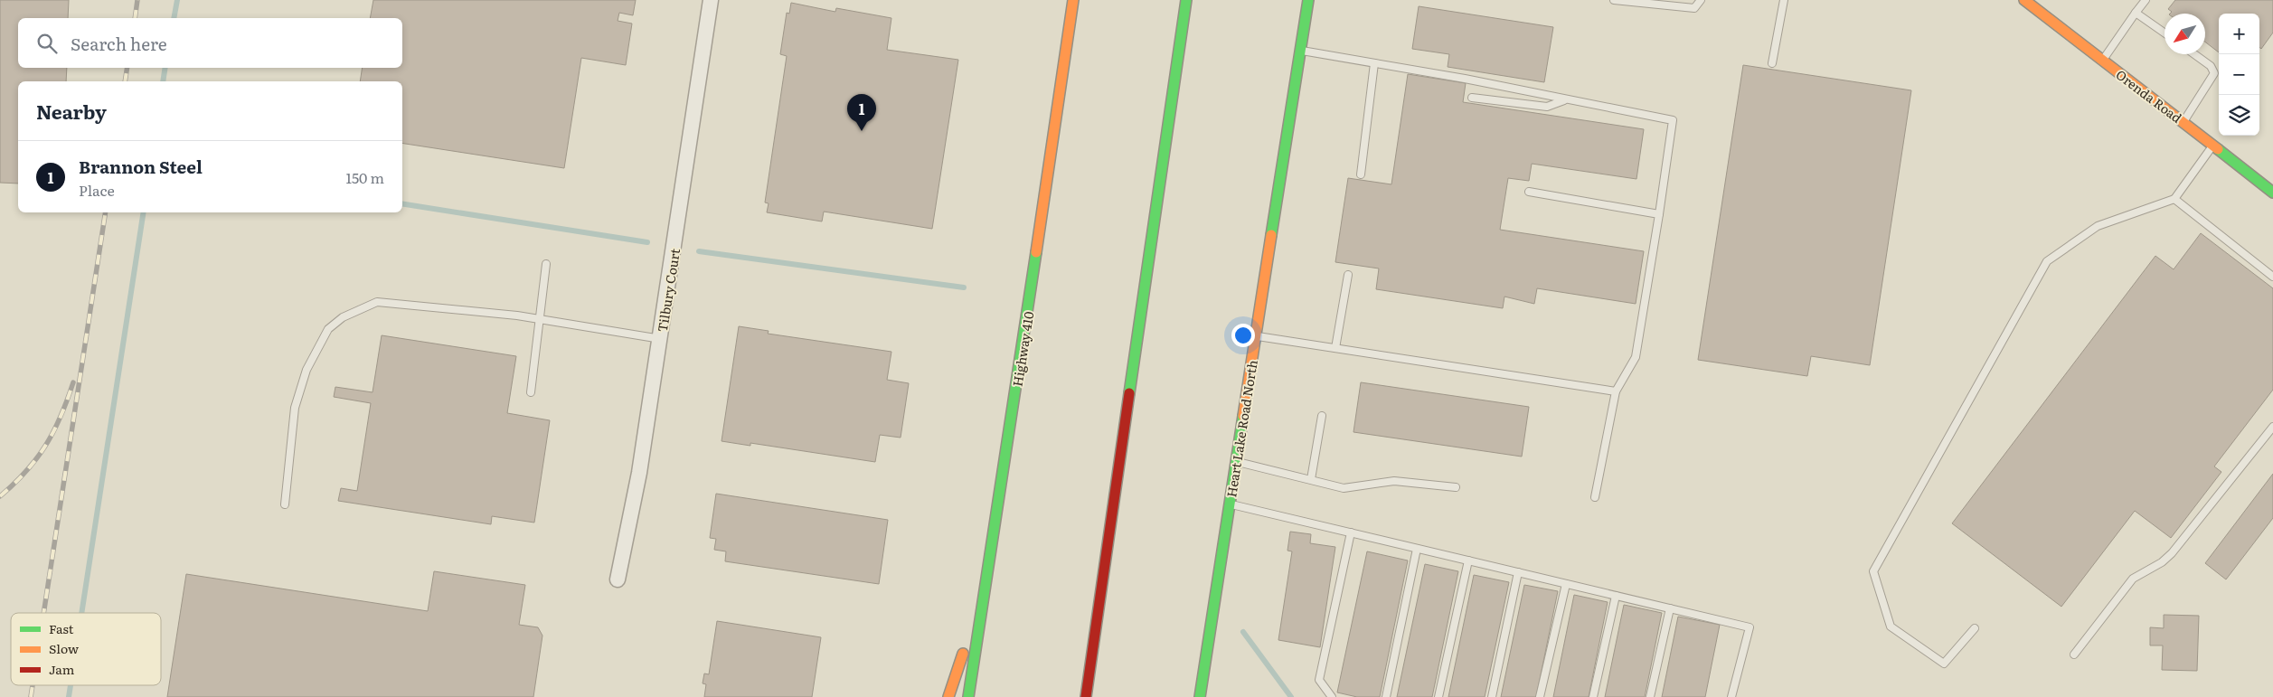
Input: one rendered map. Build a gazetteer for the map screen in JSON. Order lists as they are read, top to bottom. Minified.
{"streets":{"main road":["Orenda Road","Highway 410","Heart Lake Road North"],"street":["Tilbury Court"]},"legend":["Fast","Slow","Jam"],"north":"bottom left","page":{"map_buttons":["+","−"],"search":"Search here","heading":"Nearby","pins":"1","list":[{"mark":"1","name":"Brannon Steel","note":"Place","value":"150 m"}]}}
